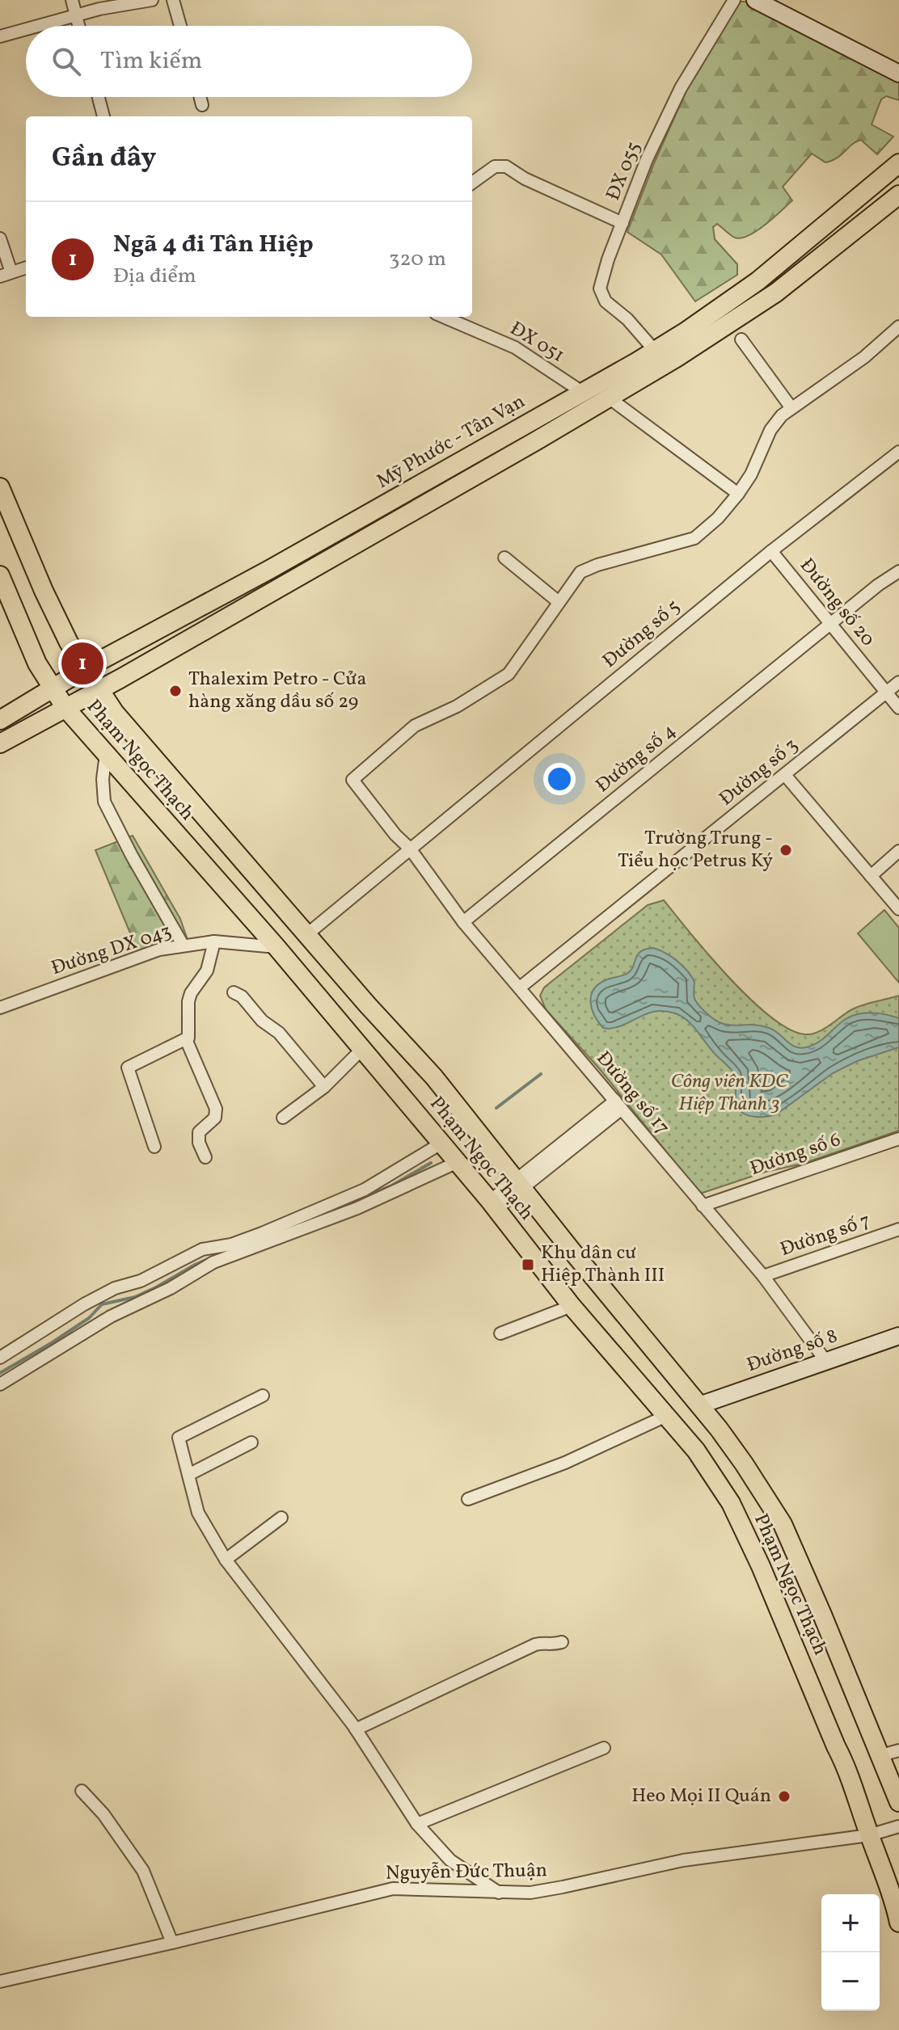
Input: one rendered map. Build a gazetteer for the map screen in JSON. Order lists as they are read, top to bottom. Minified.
{"streets":{"main road":["Mỹ Phước - Tân Vạn","Phạm Ngọc Thạch"],"street":["ĐX 055","ĐX 051","Đường số 20","Đường số 5","Đường số 4","Đường số 3","Đường DX 043","Đường số 17","Đường số 6","Đường số 7","Đường số 8","Nguyễn Đức Thuận"]},"crossings":[["ĐX 055","Mỹ Phước - Tân Vạn"],["ĐX 051","Mỹ Phước - Tân Vạn"],["Mỹ Phước - Tân Vạn","Phạm Ngọc Thạch"],["Đường số 20","Đường số 5"],["Đường số 20","Đường số 4"],["Đường số 20","Đường số 3"],["Đường số 5","Phạm Ngọc Thạch"],["Đường số 5","Đường số 17"],["Đường số 4","Đường số 17"],["Phạm Ngọc Thạch","Đường DX 043"],["Phạm Ngọc Thạch","Đường số 8"],["Phạm Ngọc Thạch","Nguyễn Đức Thuận"],["Đường số 3","Đường số 17"],["Đường số 17","Đường số 6"],["Đường số 17","Đường số 7"],["Đường số 17","Đường số 8"]],"parks":["Công viên KDC Hiệp Thành 3"],"places":{"other":["Thalexim Petro - Cửa hàng xăng dầu số 29","Trường Trung - Tiểu học Petrus Ký","Heo Mọi II Quán"],"transit":["Khu dân cư Hiệp Thành III"]},"page":{"search":"Tìm kiếm","heading":"Gần đây","list":[{"mark":"1","name":"Ngã 4 đi Tân Hiệp","note":"Địa điểm","value":"320 m"}],"pins":"1","map_buttons":["+","−"]}}
